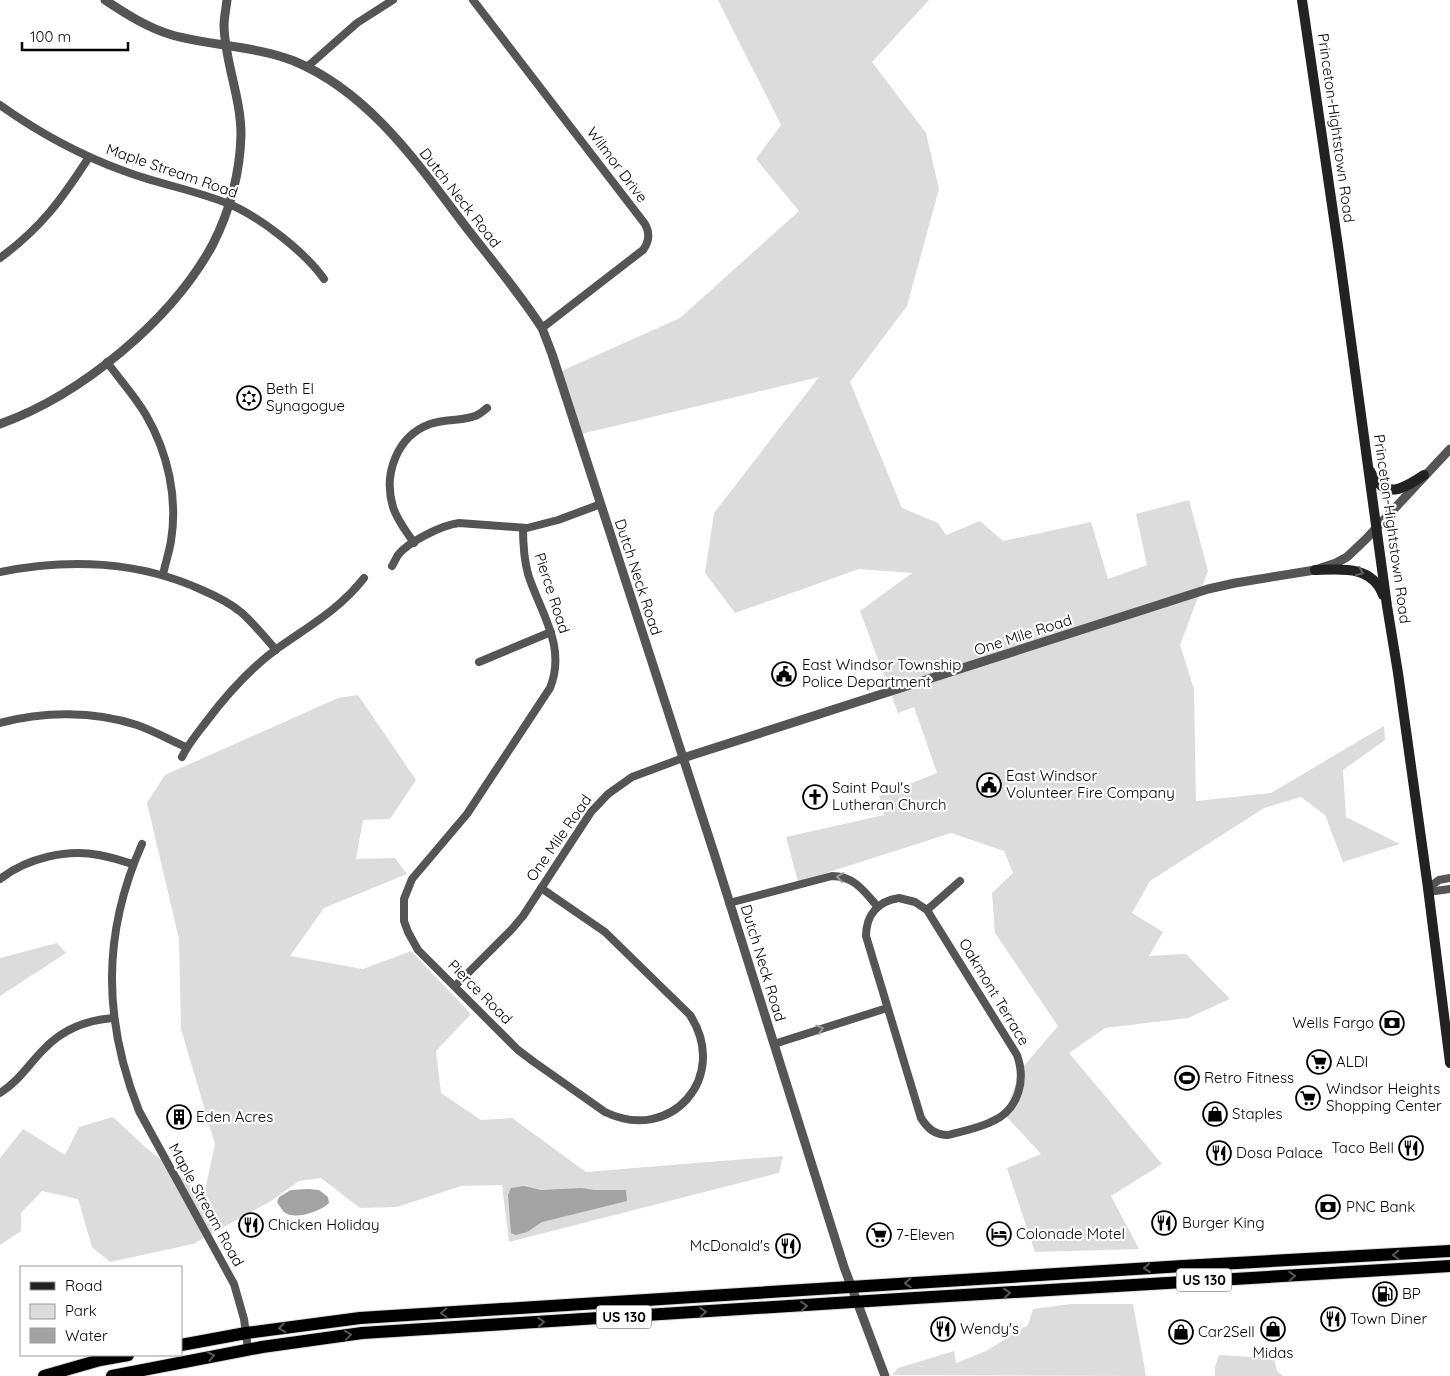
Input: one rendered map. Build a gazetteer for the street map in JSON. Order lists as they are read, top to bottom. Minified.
{"streets":{"highway":["US 130"],"main road":["Princeton-Hightstown Road"],"street":["Wilmor Drive","Maple Stream Road","Dutch Neck Road","Pierce Road","One Mile Road","Oakmont Terrace"]},"crossings":[["Princeton-Hightstown Road","One Mile Road"],["Wilmor Drive","Dutch Neck Road"],["Maple Stream Road","US 130"],["Dutch Neck Road","One Mile Road"],["Dutch Neck Road","US 130"],["Pierce Road","One Mile Road"]],"places":{"synagogue":["Beth El Synagogue"],"public building":["East Windsor Township Police Department","East Windsor Volunteer Fire Company"],"church":["Saint Paul's Lutheran Church"],"bank":["Wells Fargo","PNC Bank"],"supermarket":["ALDI","Windsor Heights Shopping Center","7-Eleven"],"sports":["Retro Fitness"],"shop":["Staples","Midas","Car2Sell"],"building":["Eden Acres"],"restaurant":["Taco Bell","Dosa Palace","Burger King","Chicken Holiday","McDonald's","Town Diner","Wendy's"],"hotel":["Colonade Motel"],"fuel station":["BP"]},"legend":["Road","Park","Water"],"scale_bar":"100 m"}
